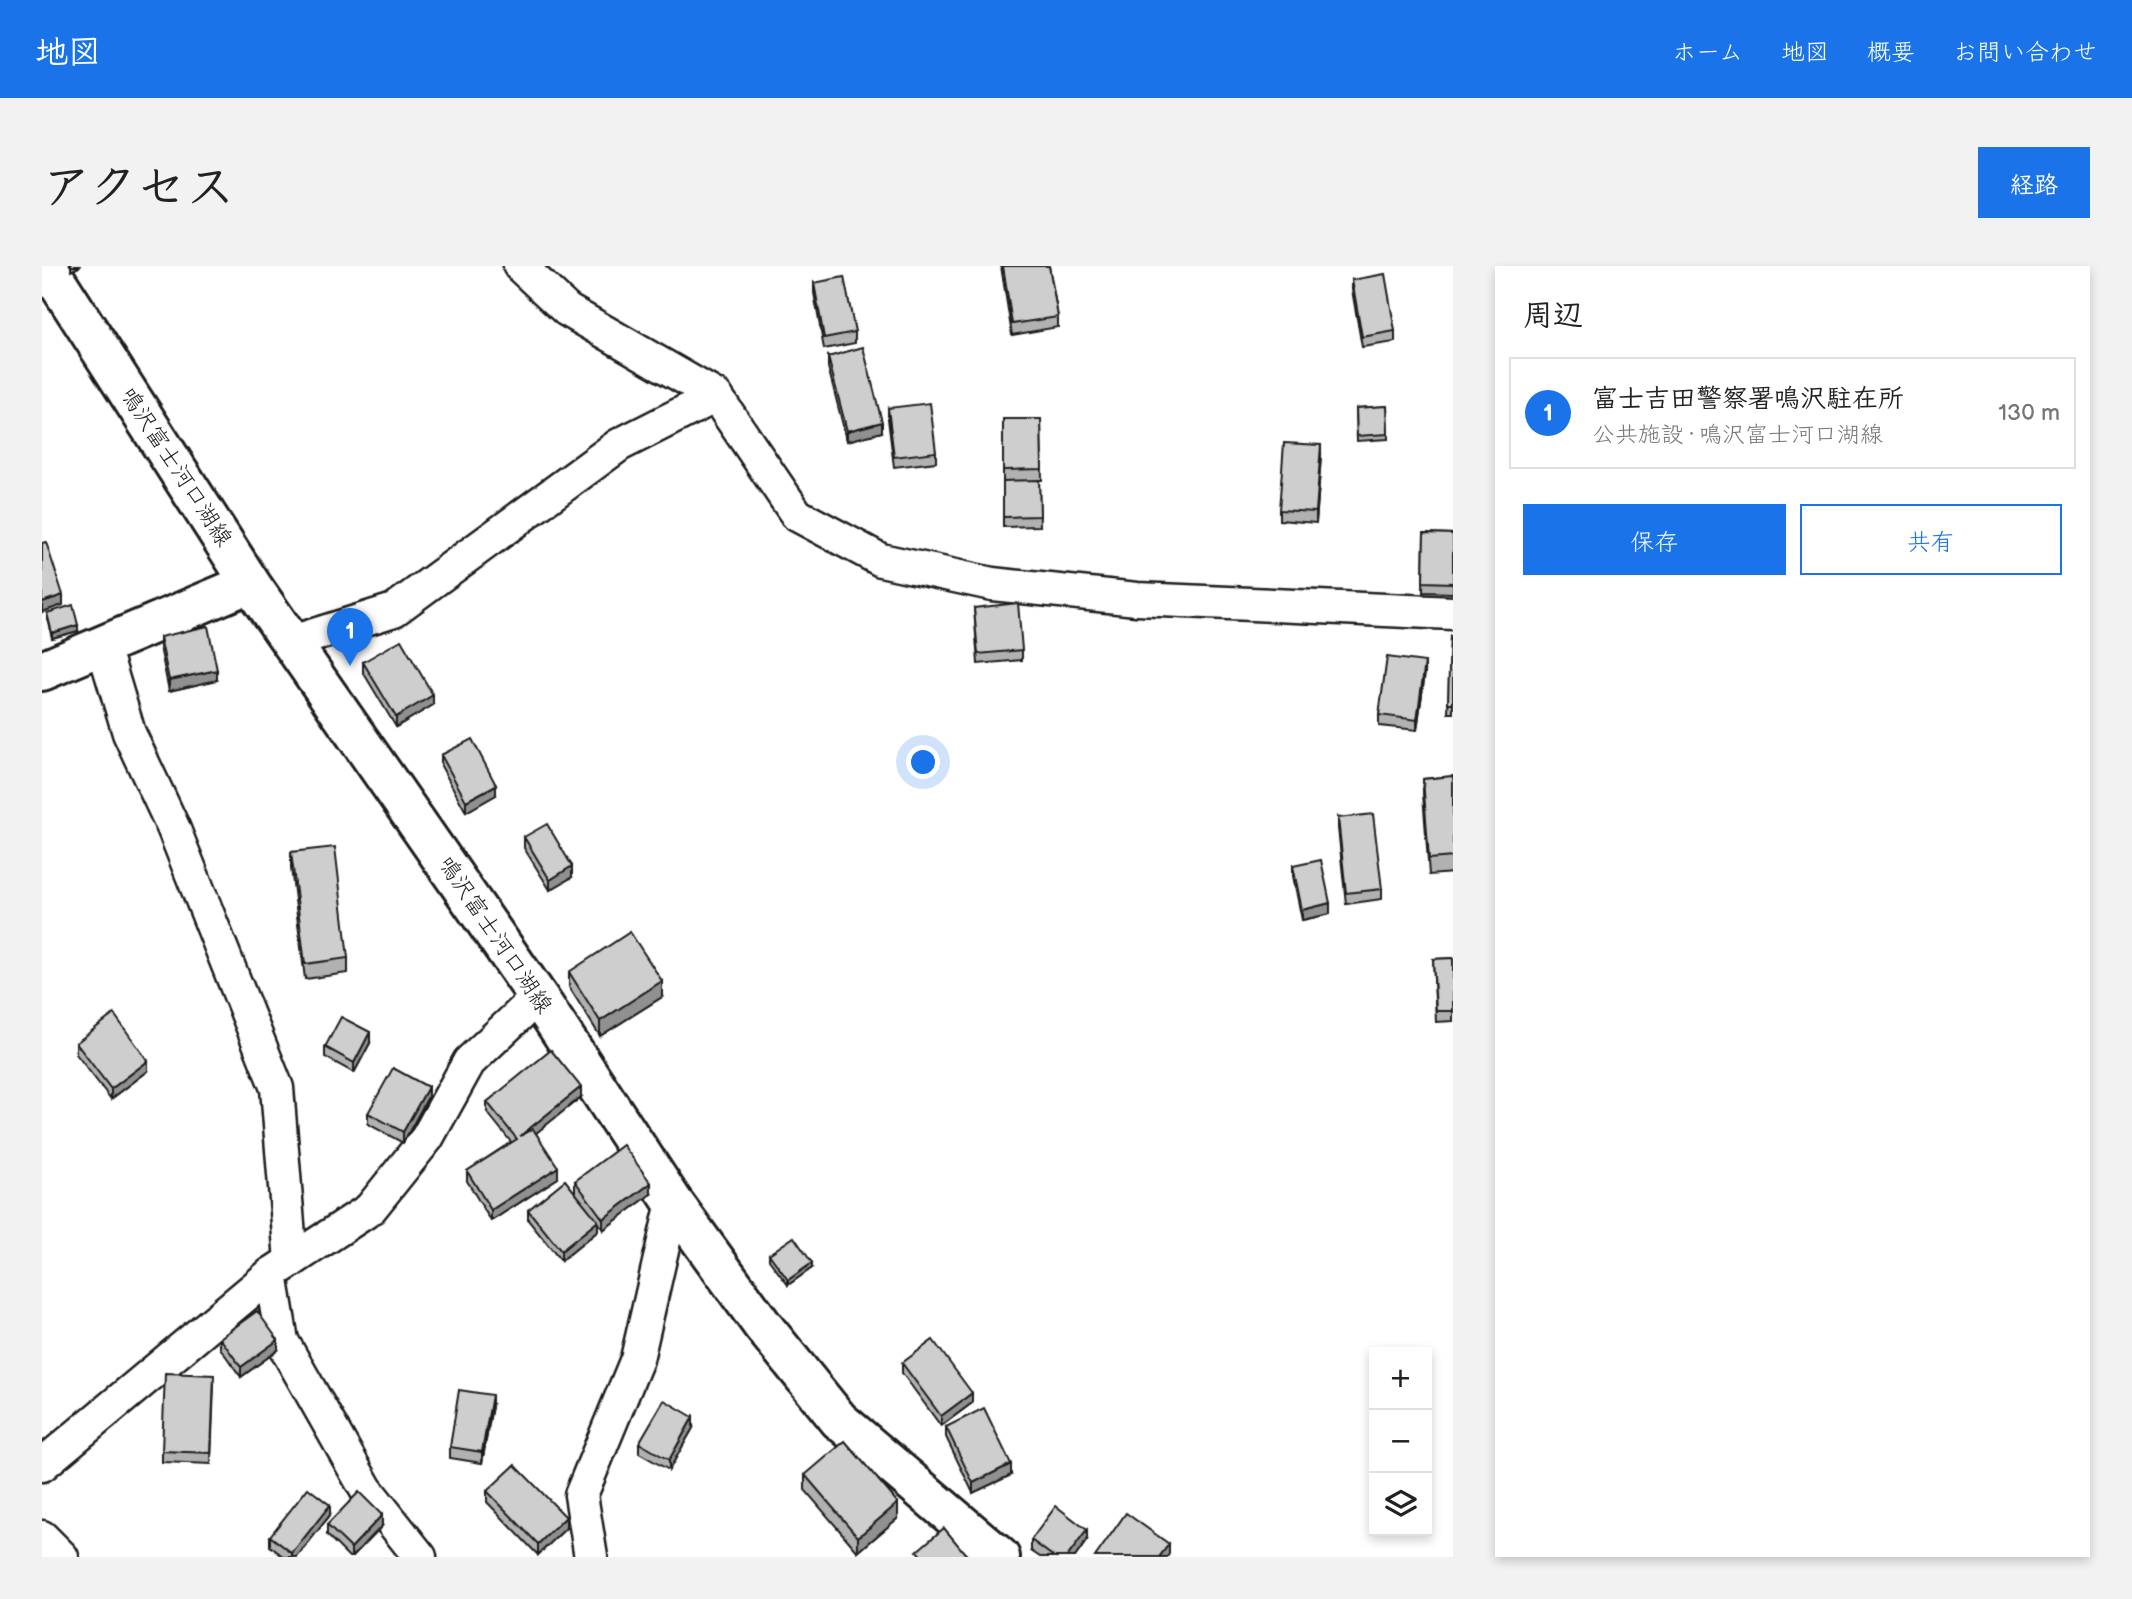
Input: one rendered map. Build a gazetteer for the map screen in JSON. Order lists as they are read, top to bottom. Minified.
{"streets":{"main road":["鳴沢富士河口湖線"]},"page":{"header":"地図","nav":["ホーム","地図","概要","お問い合わせ"],"title":"アクセス","buttons":["経路",["保存","共有"]],"heading":"周辺","list":[{"mark":"1","name":"富士吉田警察署鳴沢駐在所","note":"公共施設 · 鳴沢富士河口湖線","value":"130 m"}],"pins":"1","map_buttons":["+","−"]}}
